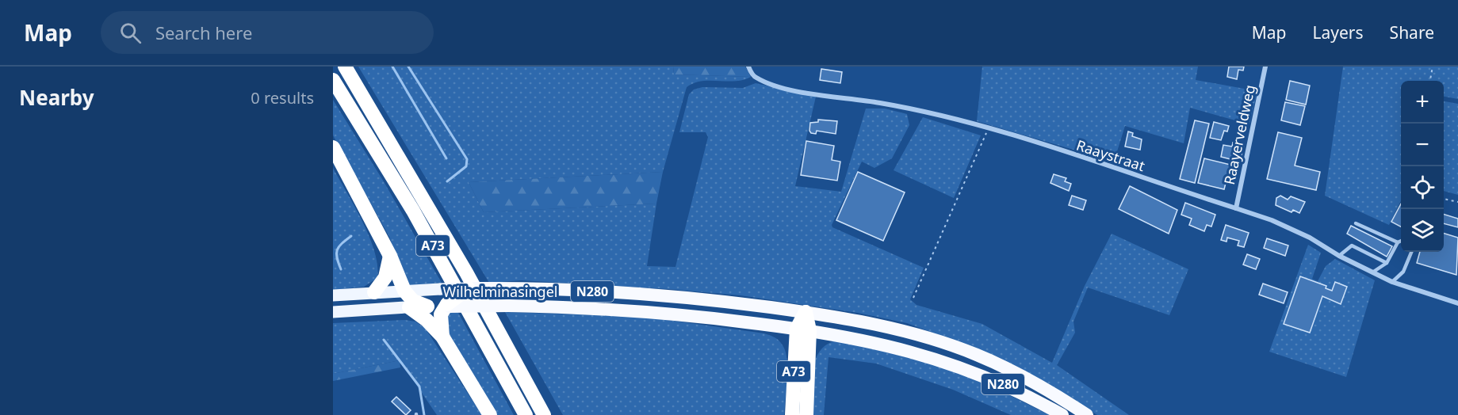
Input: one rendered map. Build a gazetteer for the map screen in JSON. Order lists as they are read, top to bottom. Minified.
{"streets":{"highway":["A73","Wilhelminasingel","N280"],"street":["Raayerveldweg","Raaystraat"]},"crossings":[["Raayerveldweg","Raaystraat"],["A73","Wilhelminasingel"],["A73","N280"],["Wilhelminasingel","N280"]],"page":{"header":"Map","search":"Search here","nav":["Map","Layers","Share"],"heading":["Nearby","0 results"],"map_buttons":["+","−"]}}
